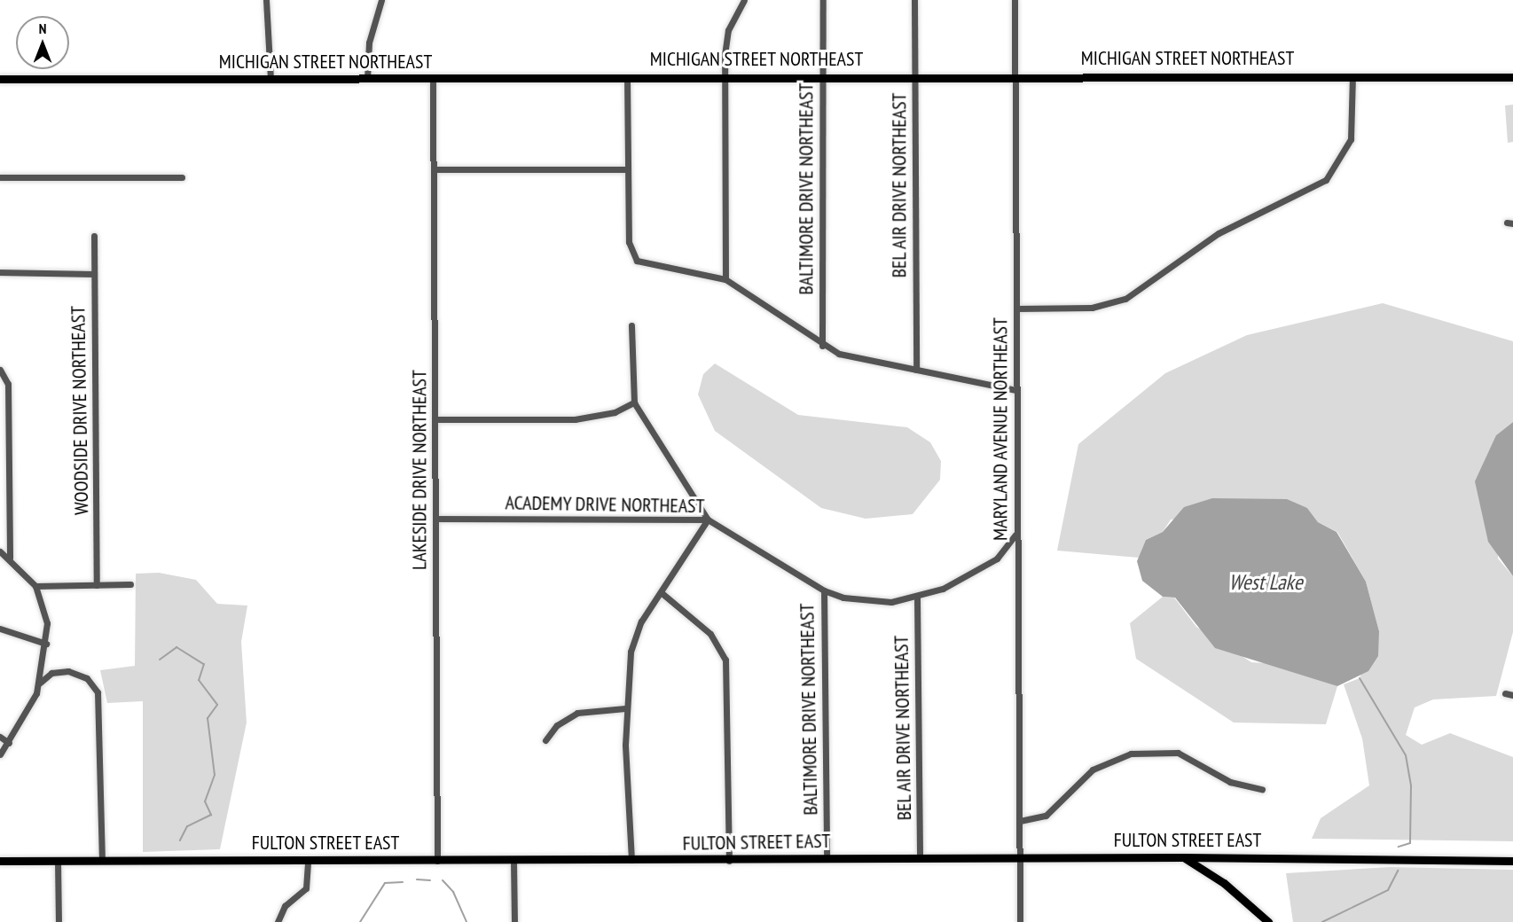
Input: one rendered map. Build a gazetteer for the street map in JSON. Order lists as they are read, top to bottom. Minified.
{"streets":{"main road":["MICHIGAN STREET NORTHEAST","FULTON STREET EAST"],"street":["BEL AIR DRIVE NORTHEAST","BALTIMORE DRIVE NORTHEAST","WOODSIDE DRIVE NORTHEAST","MARYLAND AVENUE NORTHEAST","LAKESIDE DRIVE NORTHEAST","ACADEMY DRIVE NORTHEAST"]},"crossings":[["MICHIGAN STREET NORTHEAST","BEL AIR DRIVE NORTHEAST"],["MICHIGAN STREET NORTHEAST","BALTIMORE DRIVE NORTHEAST"],["MICHIGAN STREET NORTHEAST","MARYLAND AVENUE NORTHEAST"],["MICHIGAN STREET NORTHEAST","LAKESIDE DRIVE NORTHEAST"],["BEL AIR DRIVE NORTHEAST","ACADEMY DRIVE NORTHEAST"],["BEL AIR DRIVE NORTHEAST","FULTON STREET EAST"],["BALTIMORE DRIVE NORTHEAST","ACADEMY DRIVE NORTHEAST"],["BALTIMORE DRIVE NORTHEAST","FULTON STREET EAST"],["MARYLAND AVENUE NORTHEAST","ACADEMY DRIVE NORTHEAST"],["MARYLAND AVENUE NORTHEAST","FULTON STREET EAST"],["LAKESIDE DRIVE NORTHEAST","ACADEMY DRIVE NORTHEAST"],["LAKESIDE DRIVE NORTHEAST","FULTON STREET EAST"]],"water":["West Lake"],"north":"top"}
